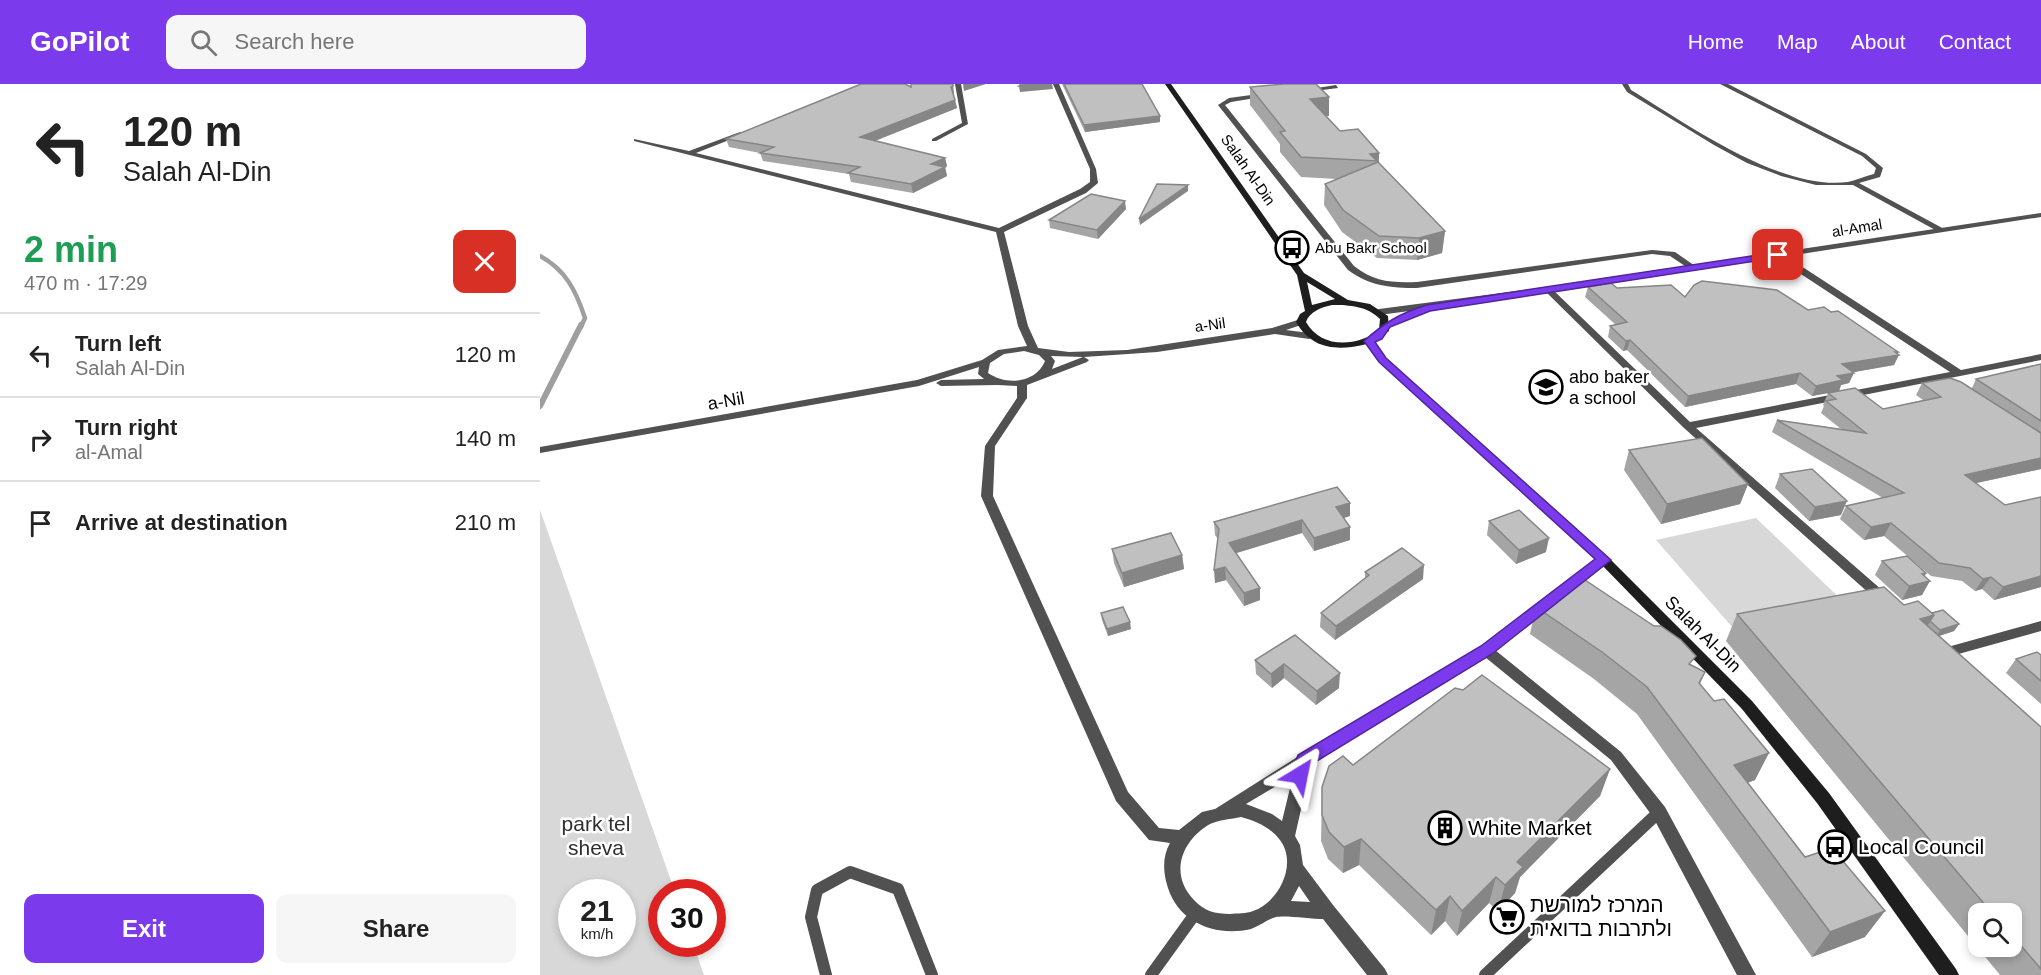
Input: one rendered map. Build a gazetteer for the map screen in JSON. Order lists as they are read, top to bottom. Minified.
{"streets":{"main road":["Salah Al-Din"],"street":["al-Amal","a-Nil"]},"parks":["park tel sheva"],"places":{"bus stop":["Abu Bakr School","Local Council"],"school or university":["abo baker a school"],"building":["White Market"],"supermarket":["המרכז למורשת ולתרבות בדואית"]},"page":{"header":"GoPilot","search":"Search here","nav":["Home","Map","About","Contact"],"turn":["120 m","Salah Al-Din"],"heading":["2 min","470 m · 17:29"],"list":[{"name":"Turn left","note":"Salah Al-Din","value":"120 m"},{"name":"Turn right","note":"al-Amal","value":"140 m"},{"name":"Arrive at destination","value":"210 m"}],"speed":"21 km/h","limit":"30","buttons":["Exit","Share"]}}
